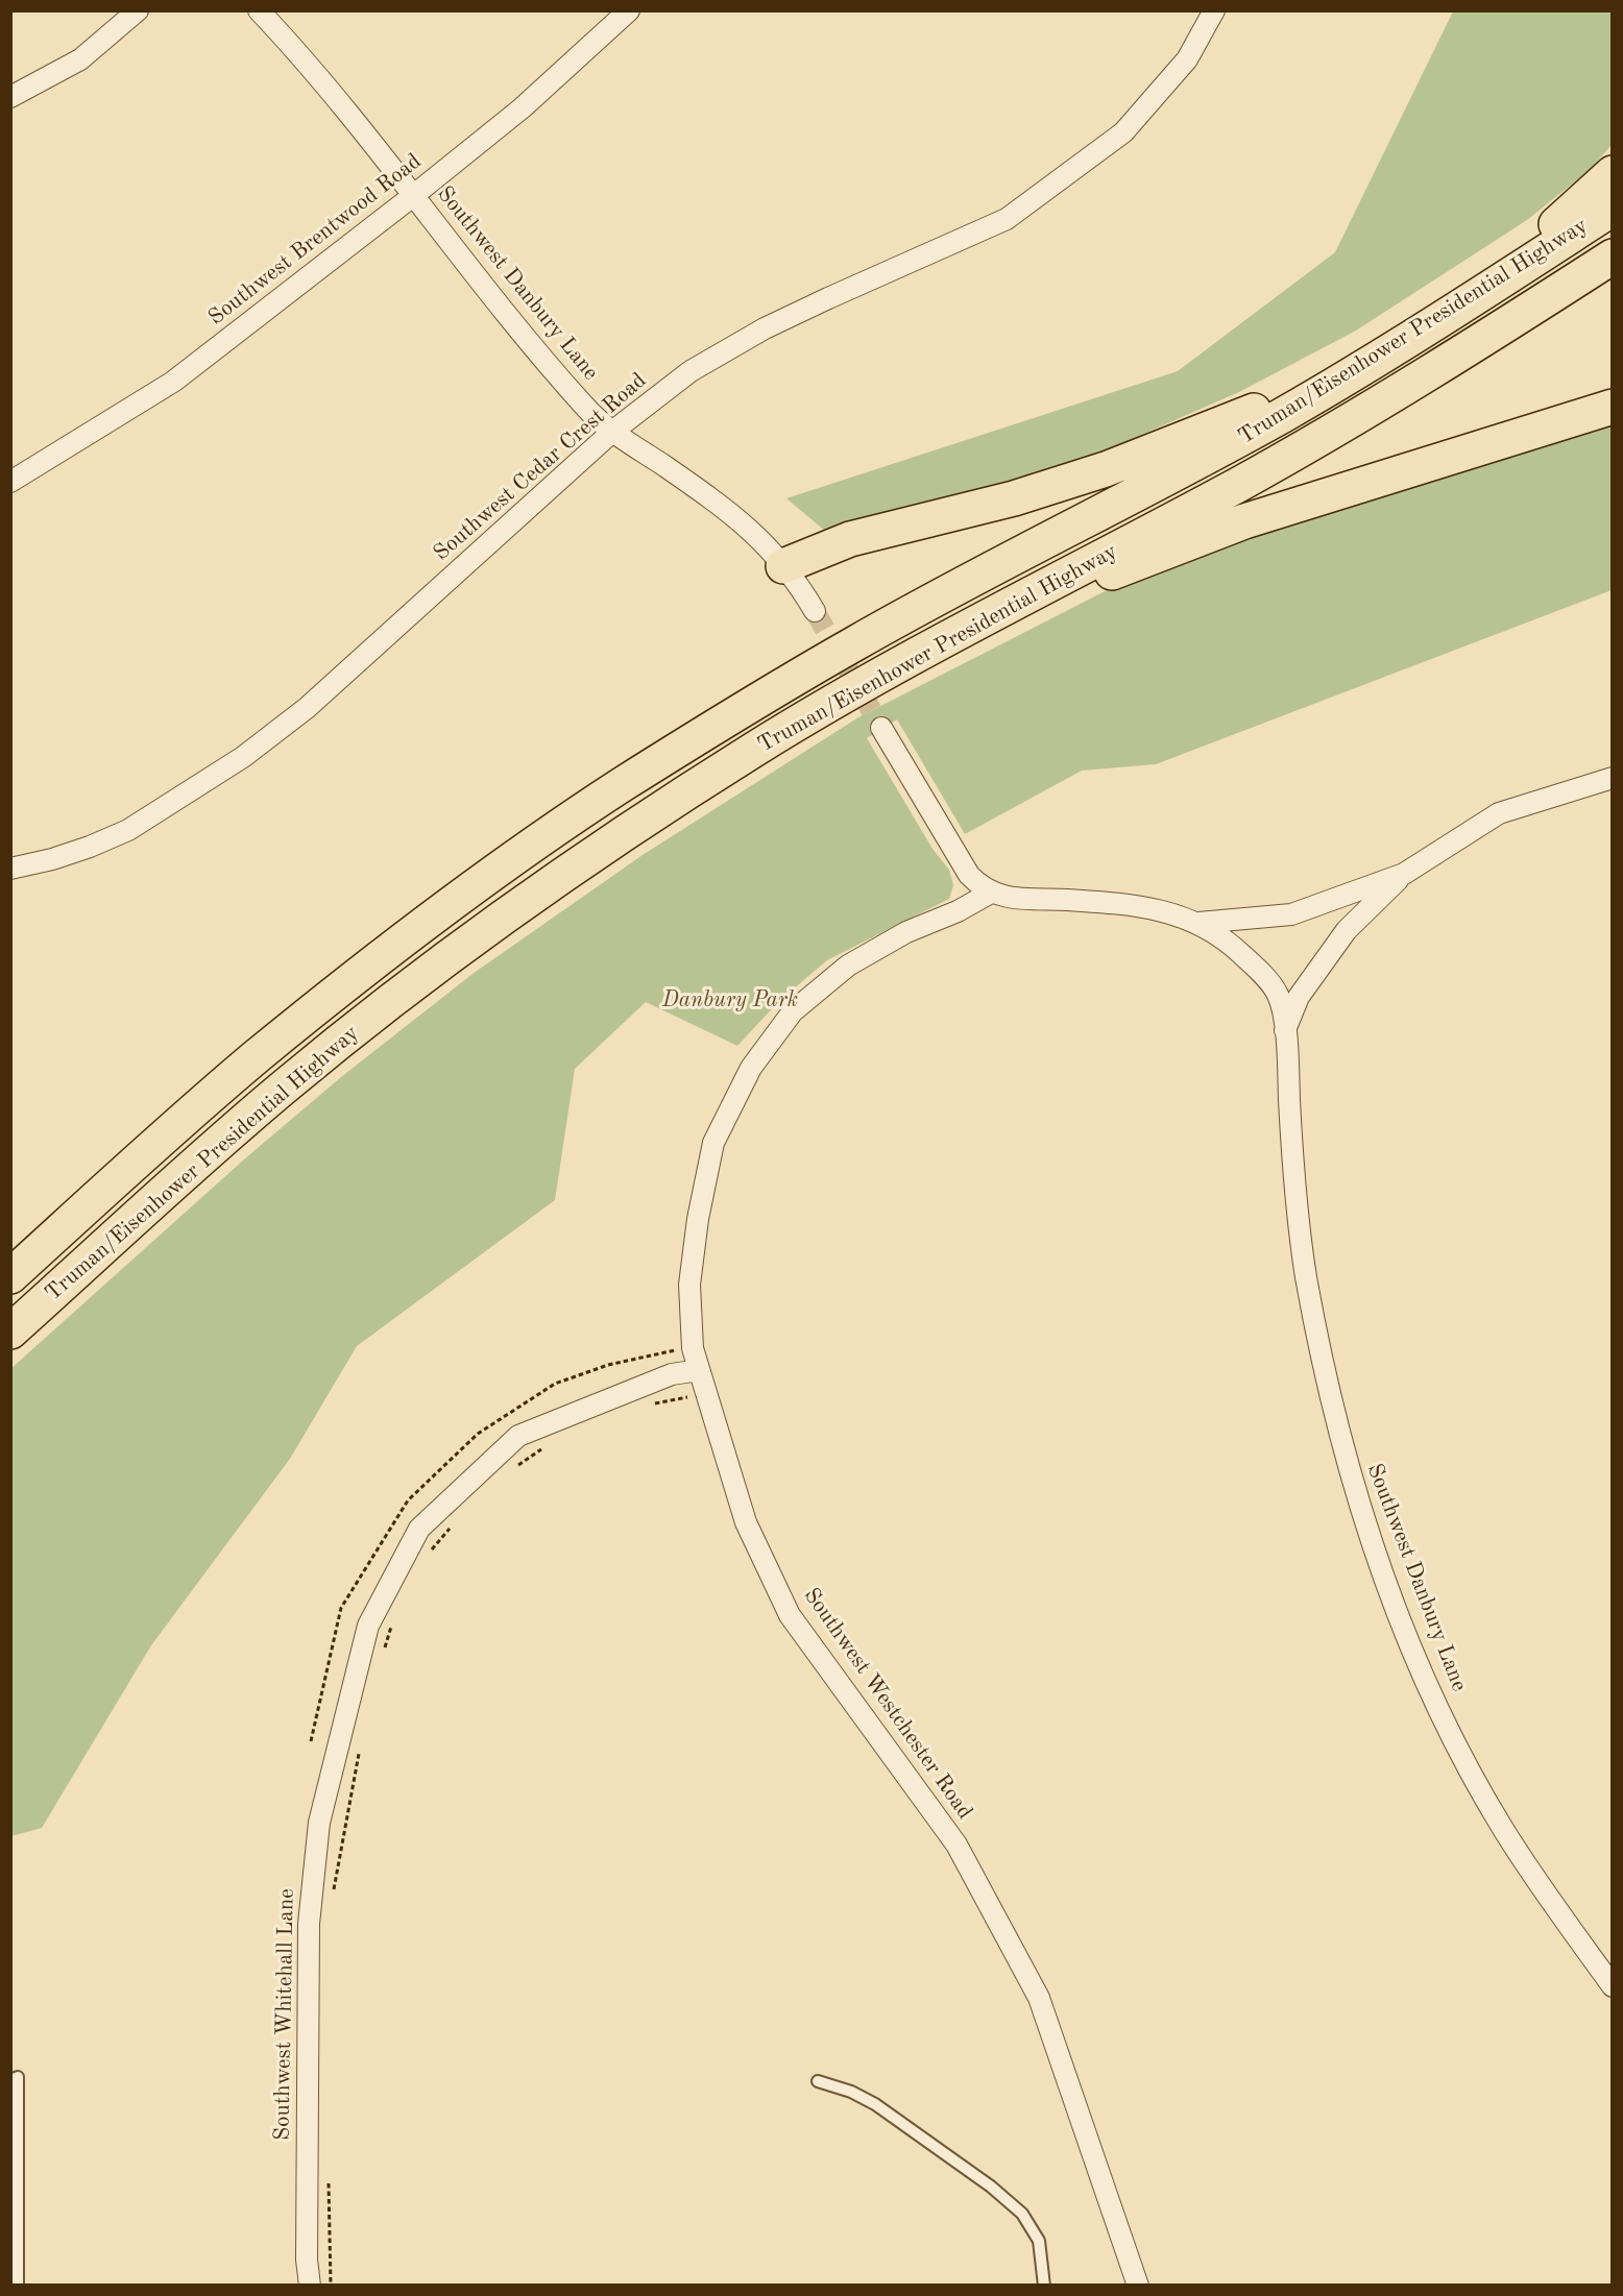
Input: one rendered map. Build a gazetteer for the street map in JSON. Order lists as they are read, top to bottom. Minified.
{"streets":{"highway":["Truman/Eisenhower Presidential Highway"],"street":["Southwest Brentwood Road","Southwest Danbury Lane","Southwest Cedar Crest Road","Southwest Westchester Road","Southwest Whitehall Lane"]},"crossings":[["Southwest Brentwood Road","Southwest Danbury Lane"],["Southwest Danbury Lane","Southwest Cedar Crest Road"],["Southwest Danbury Lane","Southwest Westchester Road"],["Southwest Westchester Road","Southwest Whitehall Lane"]],"parks":["Danbury Park"]}
